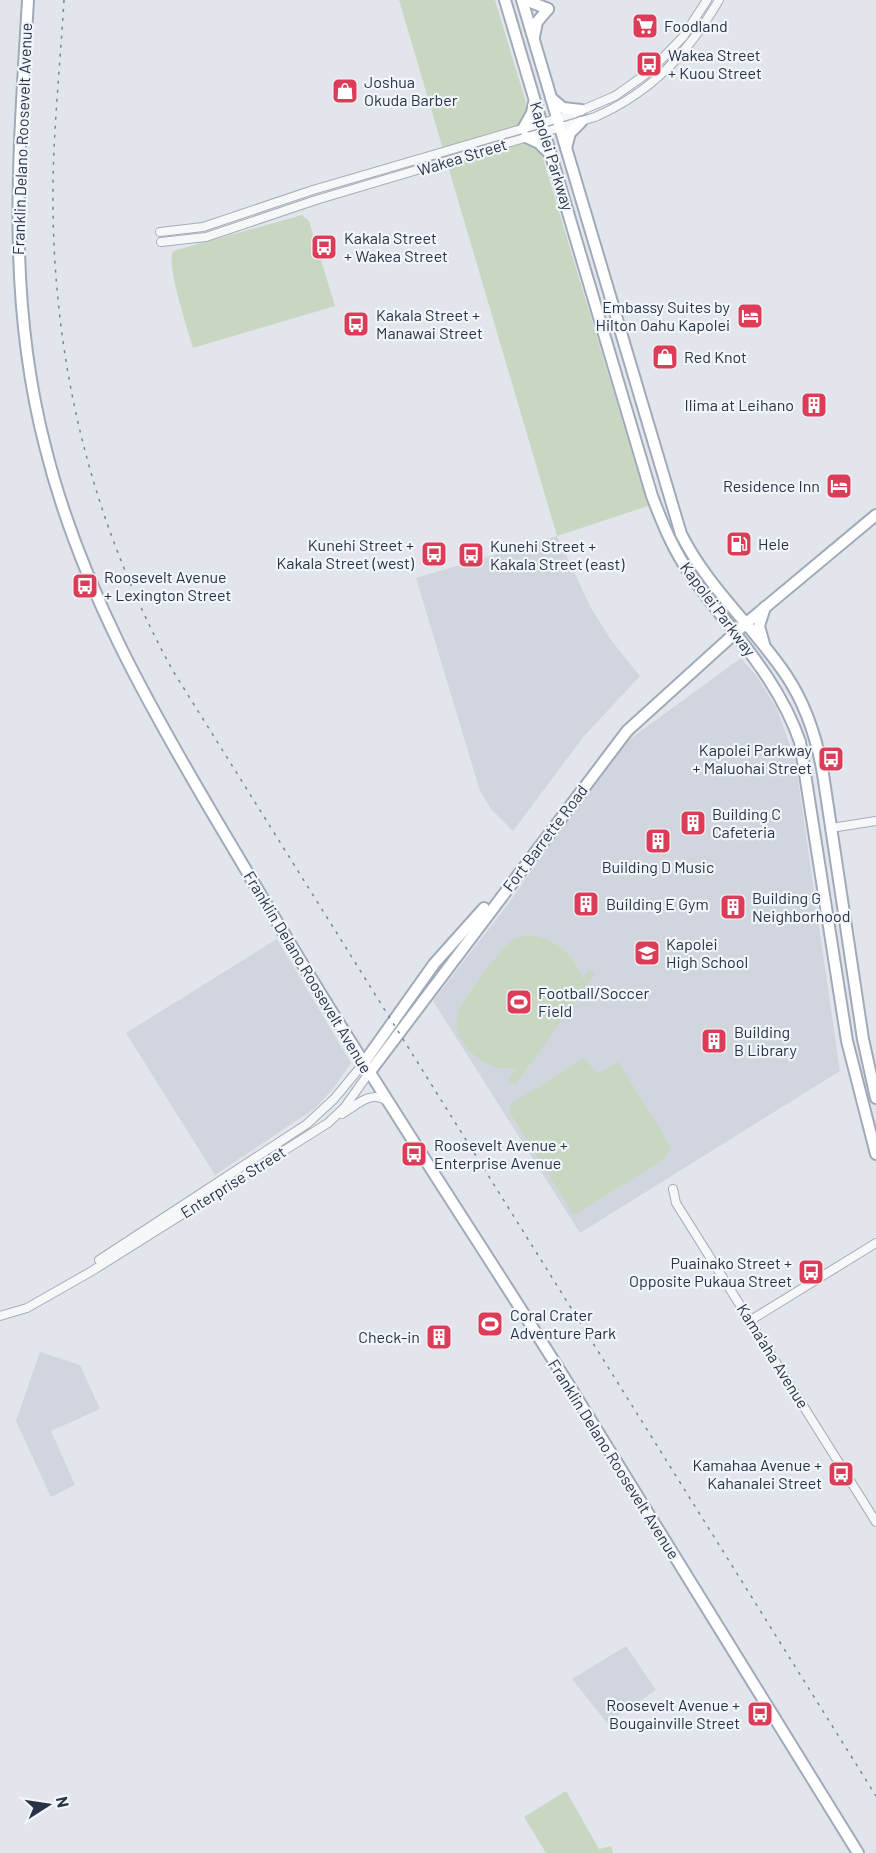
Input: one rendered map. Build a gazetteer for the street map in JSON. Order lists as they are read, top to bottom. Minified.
{"streets":{"main road":["Franklin Delano Roosevelt Avenue","Kapolei Parkway","Fort Barrette Road"],"street":["Wakea Street","Enterprise Street","Kama'aha Avenue"]},"crossings":[["Franklin Delano Roosevelt Avenue","Fort Barrette Road"],["Franklin Delano Roosevelt Avenue","Enterprise Street"],["Kapolei Parkway","Wakea Street"],["Kapolei Parkway","Fort Barrette Road"],["Fort Barrette Road","Enterprise Street"]],"places":{"supermarket":["Foodland"],"bus stop":["Wakea Street + Kuou Street","Kakala Street + Wakea Street","Kakala Street + Manawai Street","Kunehi Street + Kakala Street (west)","Kunehi Street + Kakala Street (east)","Roosevelt Avenue + Lexington Street","Kapolei Parkway + Maluohai Street","Roosevelt Avenue + Enterprise Avenue","Puainako Street + Opposite Pukaua Street","Kamahaa Avenue + Kahanalei Street","Roosevelt Avenue + Bougainville Street"],"shop":["Joshua Okuda Barber","Red Knot"],"hotel":["Embassy Suites by Hilton Oahu Kapolei","Residence Inn"],"building":["Ilima at Leihano","Building C Cafeteria","Building D Music","Building E Gym","Building G Neighborhood","Building B Library","Check-in"],"fuel station":["Hele"],"school or university":["Kapolei High School"],"sports":["Football/Soccer Field","Coral Crater Adventure Park"]},"north":"right"}
